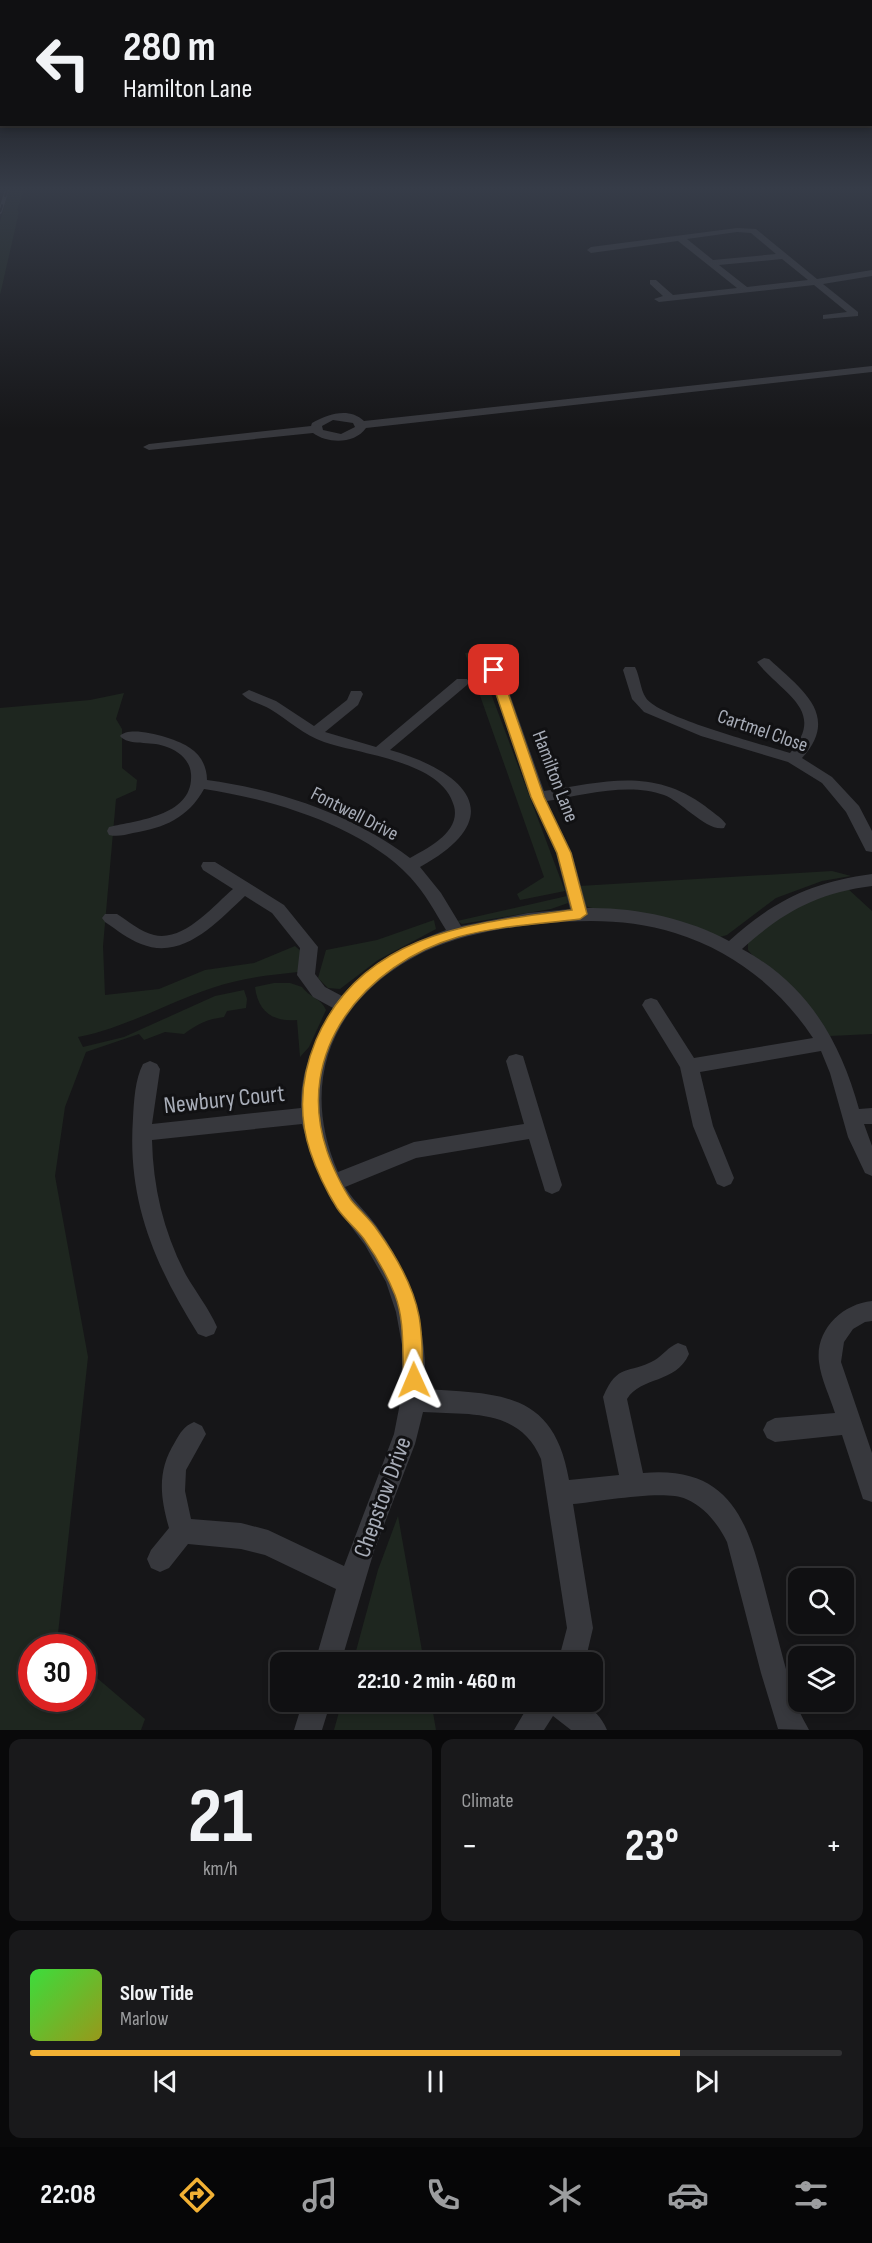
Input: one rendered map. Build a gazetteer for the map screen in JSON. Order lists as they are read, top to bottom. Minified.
{"streets":{"street":["Cartmel Close","Hamilton Lane","Fontwell Drive","Newbury Court","Chepstow Drive"]},"crossings":[["Hamilton Lane","Chepstow Drive"],["Fontwell Drive","Chepstow Drive"],["Newbury Court","Chepstow Drive"]],"page":{"turn":["280 m","Hamilton Lane"],"limit":"30","trip":"22:10 · 2 min · 460 m","tile":[["21","km/h"],"Climate"],"heat":["−","23°","+"],"song":["Slow Tide","Marlow"],"tabs":"22:08"}}
